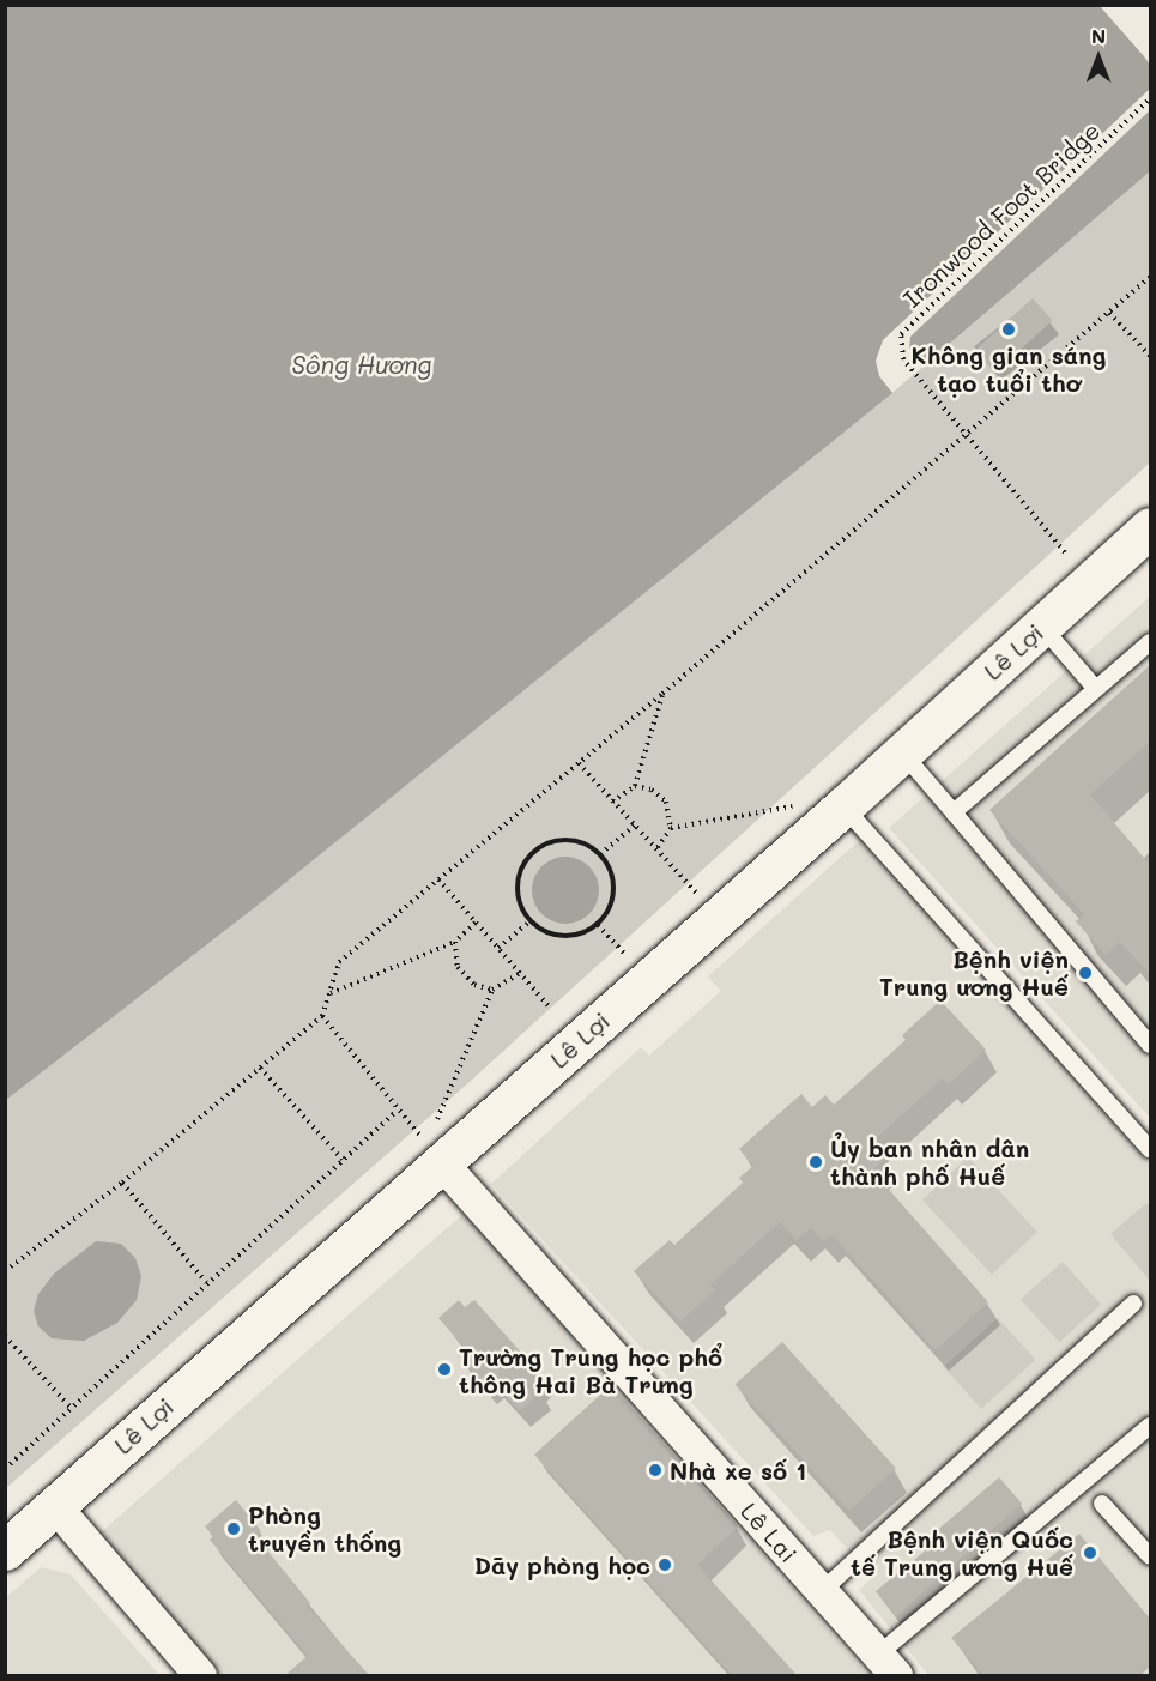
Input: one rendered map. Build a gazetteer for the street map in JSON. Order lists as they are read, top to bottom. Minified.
{"streets":{"main road":["Lê Lợi"],"street":["Lê Lai"],"path":["Ironwood Foot Bridge"]},"crossings":[["Lê Lợi","Lê Lai"]],"water":["Sông Hương"],"places":["Không gian sáng tạo tuổi thơ","Bệnh viện Trung ương Huế","Ủy ban nhân dân thành phố Huế","Trường Trung học phổ thông Hai Bà Trưng","Nhà xe số 1","Phòng truyền thống","Bệnh viện Quốc tế Trung ương Huế","Dãy phòng học"],"north":"top"}
